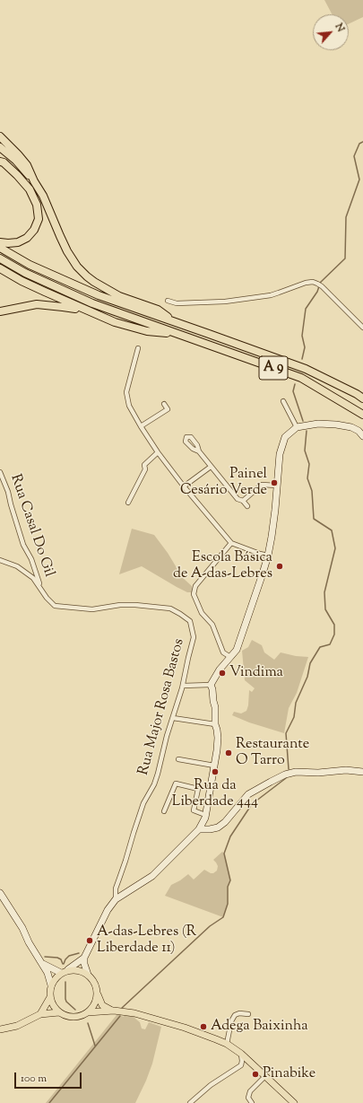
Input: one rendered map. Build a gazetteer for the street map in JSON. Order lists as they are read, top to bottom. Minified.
{"streets":{"highway":["A 9"],"street":["Rua Casal Do Gil","Rua Major Rosa Bastos"]},"crossings":[["Rua Casal Do Gil","Rua Major Rosa Bastos"]],"places":["Painel Cesário Verde","Escola Básica de A-das-Lebres","Vindima","Restaurante O Tarro","Rua da Liberdade 444","A-das-Lebres (R Liberdade 11)","Adega Baixinha","Pinabike"],"scale_bar":"100 m","north":"top right"}
